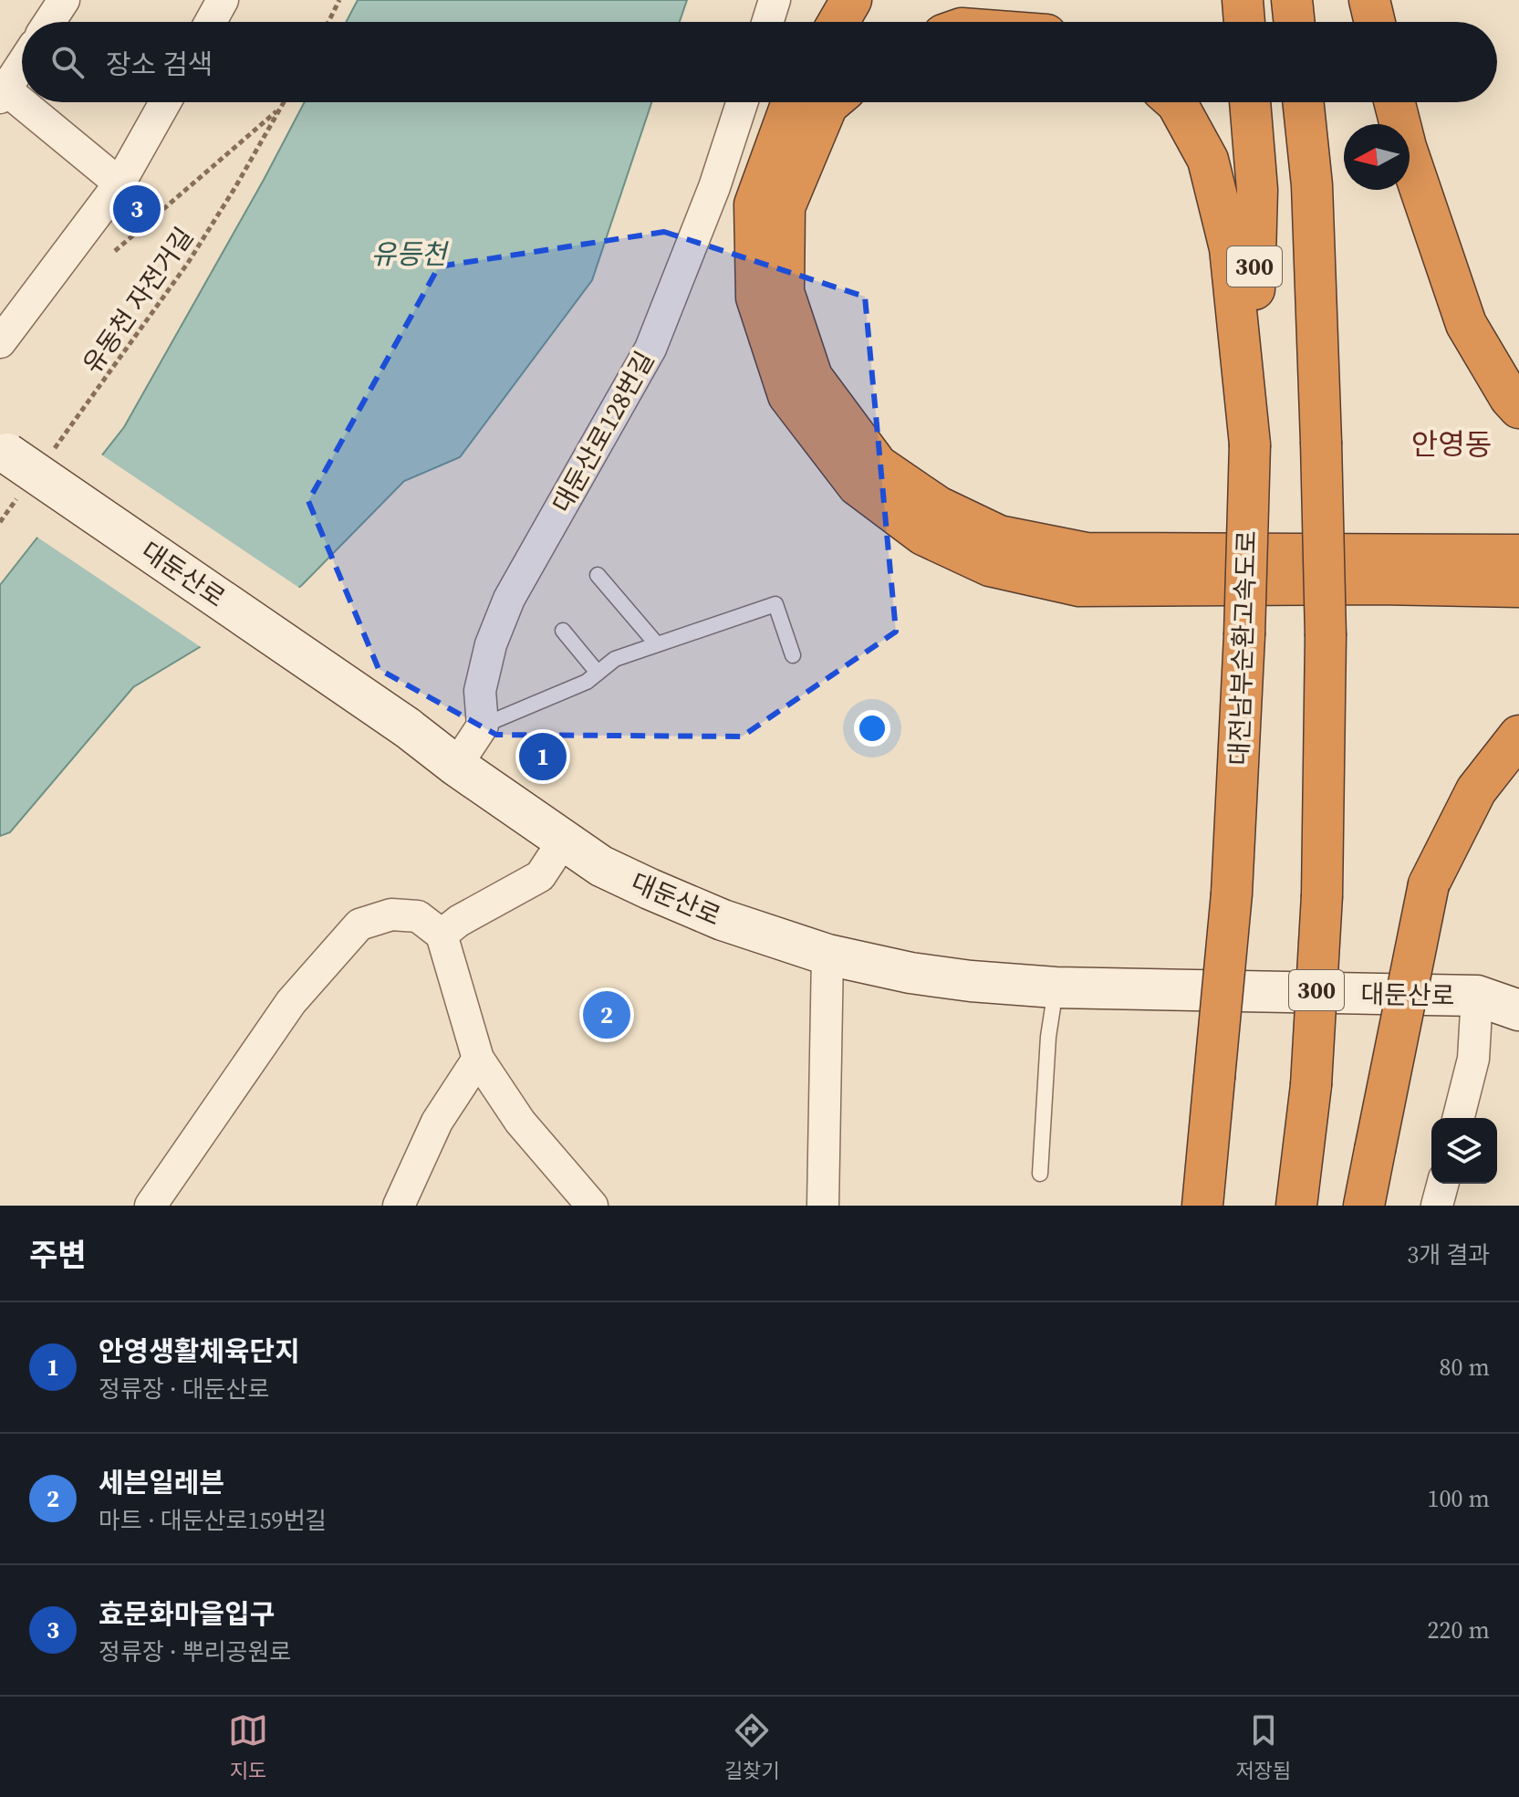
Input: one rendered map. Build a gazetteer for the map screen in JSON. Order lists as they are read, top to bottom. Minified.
{"streets":{"highway":["300","대전남부순환고속도로"],"main road":["대둔산로"],"street":["대둔산로128번길"],"path":["유동천 자전거길"]},"districts":["안영동"],"water":["유등천"],"north":"left","page":{"search":"장소 검색","pins":["3","1","2"],"heading":["주변","3개 결과"],"list":[{"mark":"1","name":"안영생활체육단지","note":"정류장 · 대둔산로","value":"80 m"},{"mark":"2","name":"세븐일레븐","note":"마트 · 대둔산로159번길","value":"100 m"},{"mark":"3","name":"효문화마을입구","note":"정류장 · 뿌리공원로","value":"220 m"}],"nav":["지도","길찾기","저장됨"]}}
